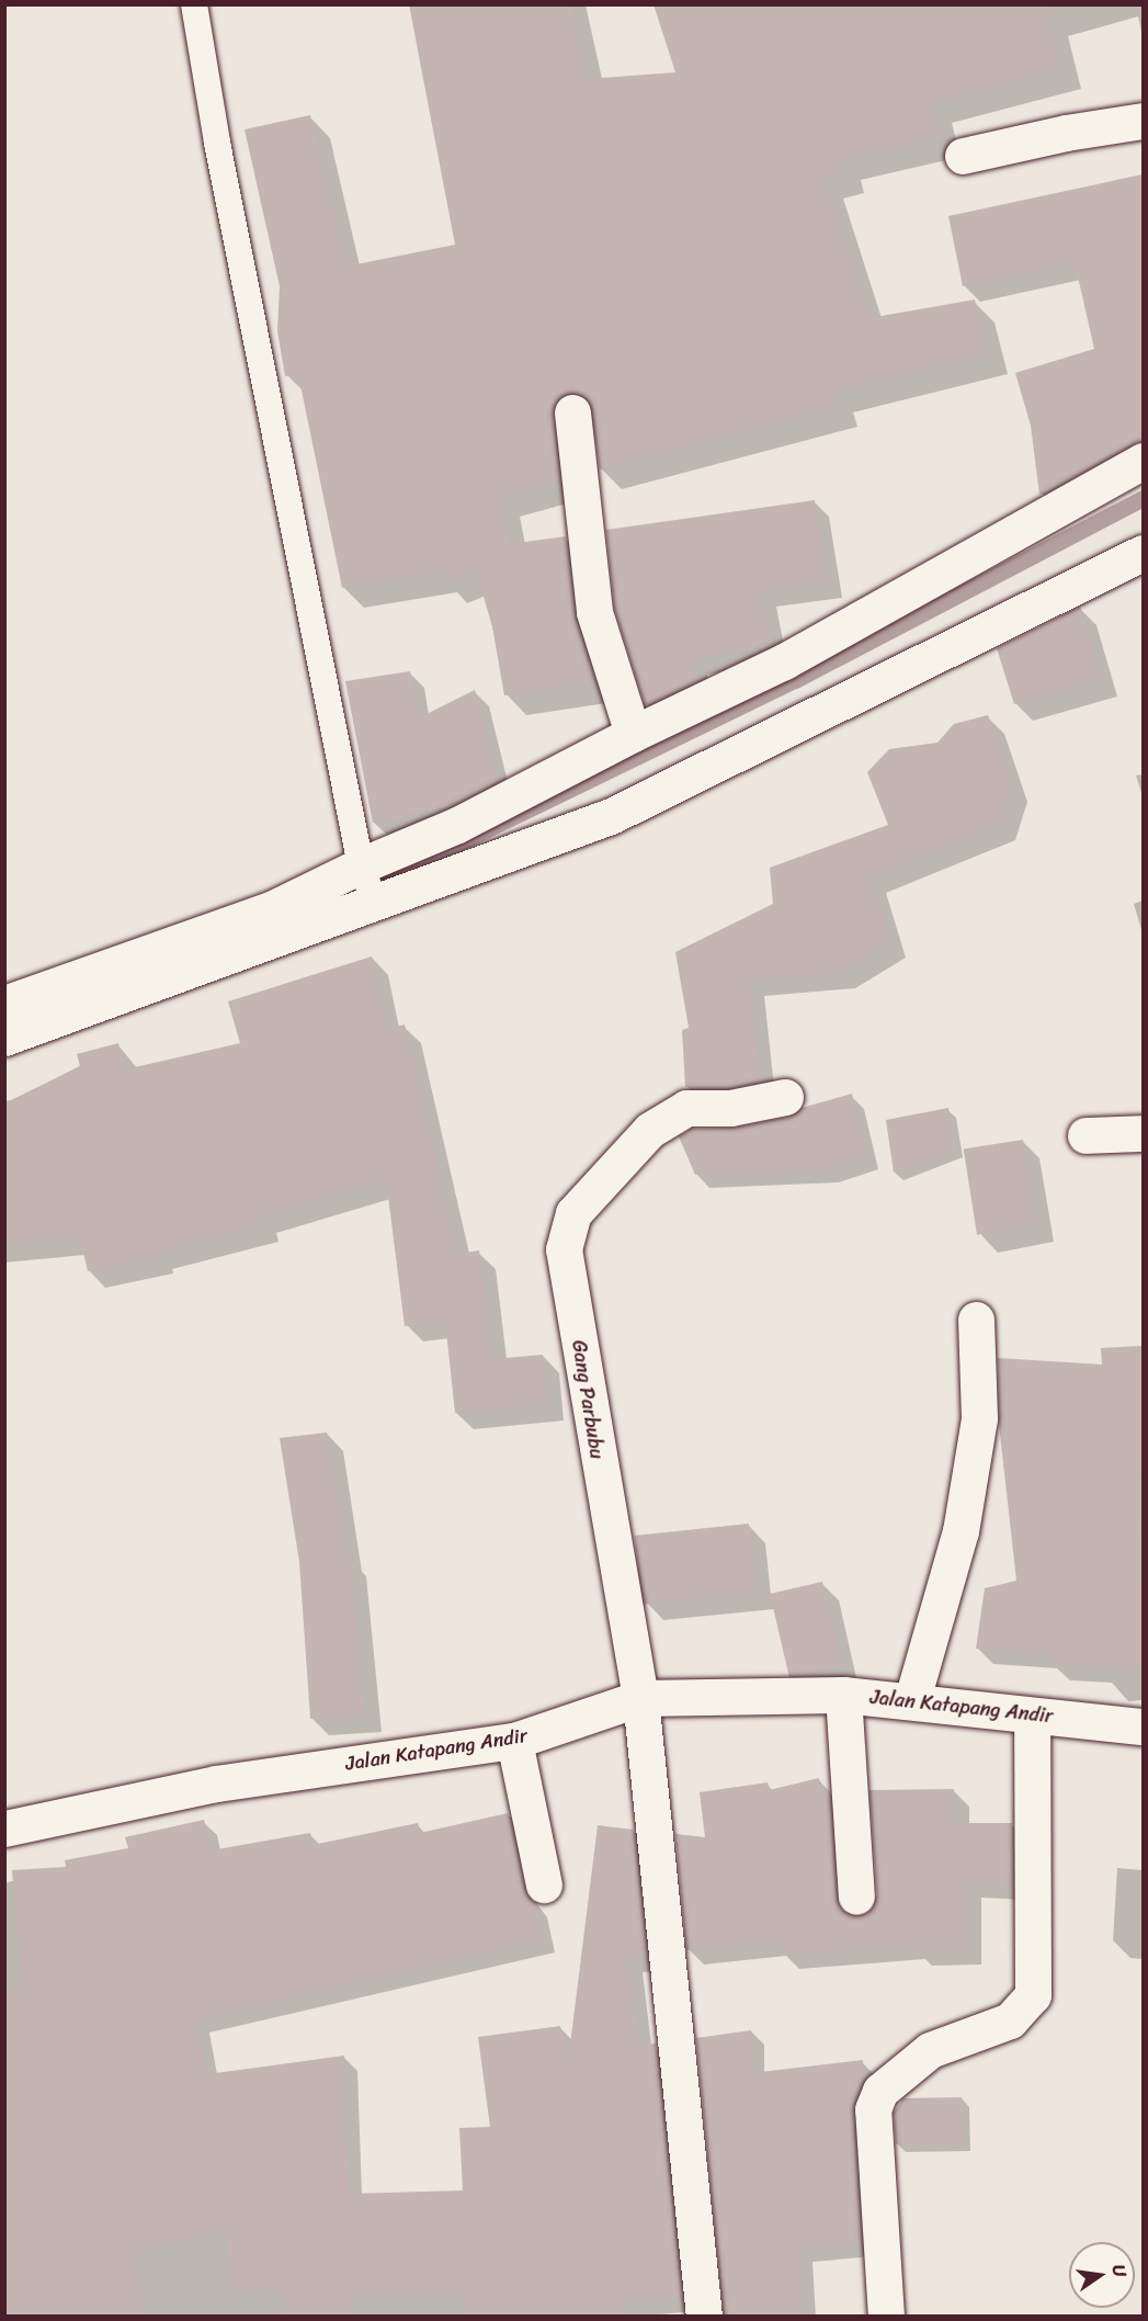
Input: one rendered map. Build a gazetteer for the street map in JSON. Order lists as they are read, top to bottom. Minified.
{"streets":{"street":["Gang Parbubu","Jalan Katapang Andir"]},"crossings":[["Gang Parbubu","Jalan Katapang Andir"]],"north":"right"}
